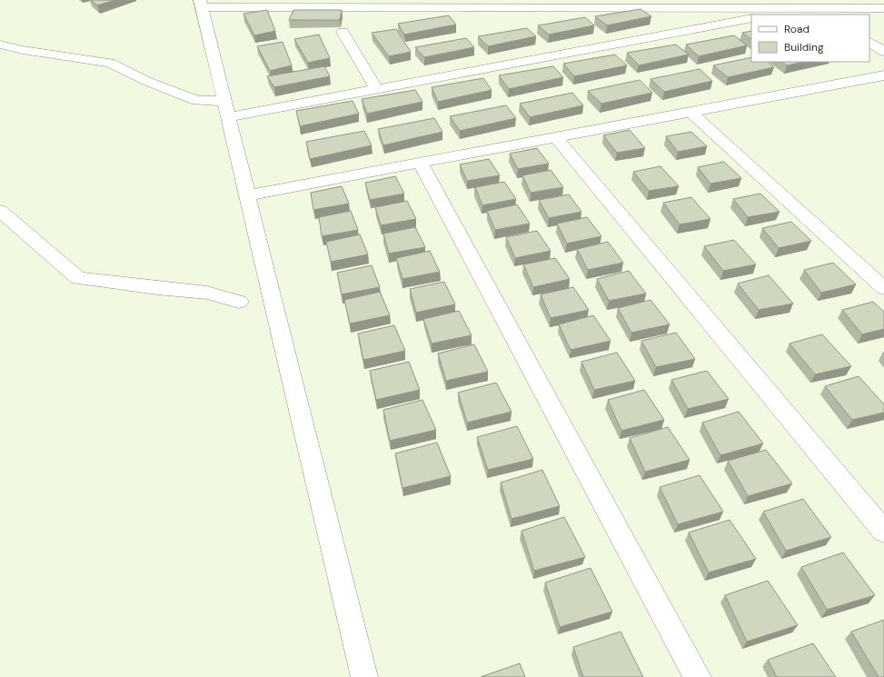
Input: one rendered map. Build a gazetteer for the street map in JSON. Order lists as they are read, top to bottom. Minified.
{"legend":["Road","Building"]}
